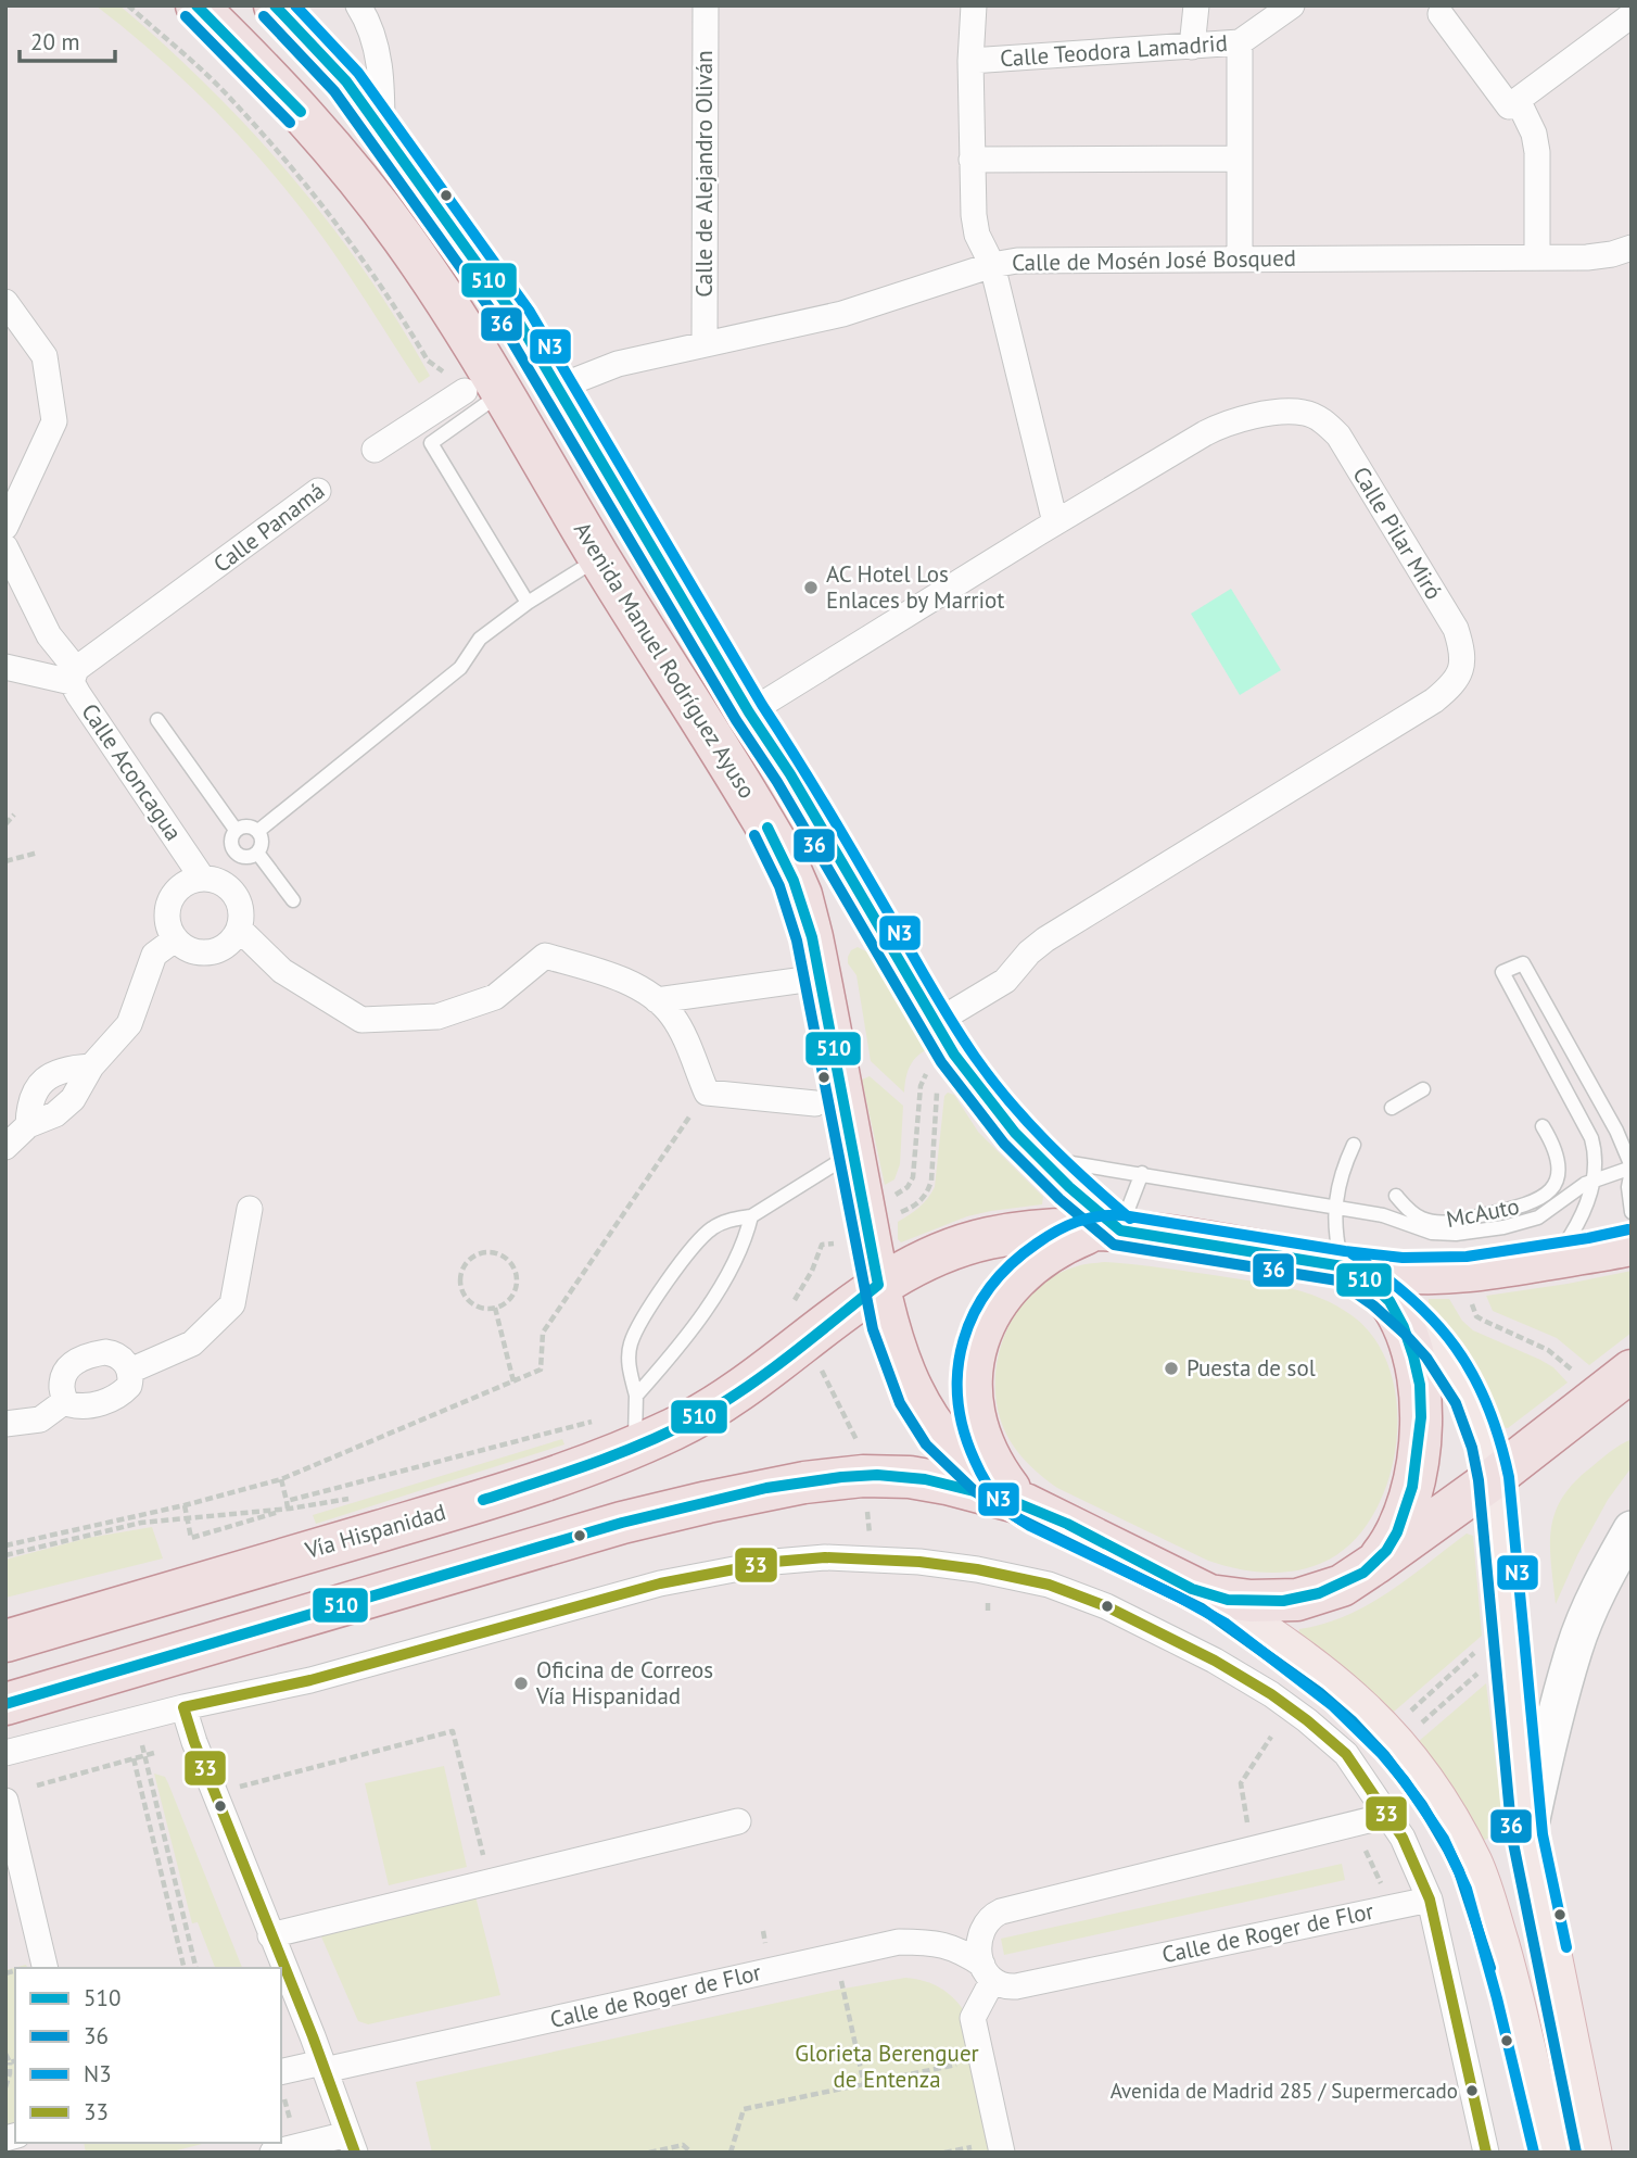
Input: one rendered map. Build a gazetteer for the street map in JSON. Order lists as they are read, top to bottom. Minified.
{"streets":{"highway":["Avenida Manuel Rodríguez Ayuso","Vía Hispanidad"],"street":["Calle Teodora Lamadrid","Calle de Alejandro Oliván","Calle de Mosén José Bosqued","Calle Panamá","Calle Pilar Miró","Calle Aconcagua","Calle de Roger de Flor"],"lane":["McAuto"]},"crossings":[["Calle de Alejandro Oliván","Calle de Mosén José Bosqued"],["Calle de Mosén José Bosqued","Avenida Manuel Rodríguez Ayuso"],["Calle Panamá","Calle Aconcagua"],["Calle Pilar Miró","Avenida Manuel Rodríguez Ayuso"],["Avenida Manuel Rodríguez Ayuso","Vía Hispanidad"]],"parks":["Glorieta Berenguer de Entenza"],"places":["AC Hotel Los Enlaces by Marriot","Puesta de sol","Oficina de Correos Vía Hispanidad","Avenida de Madrid 285 / Supermercado"],"lines":["transit line 510","transit line N3","transit line 36","transit line 33"],"legend":["510","36","N3","33"],"scale_bar":"20 m"}
